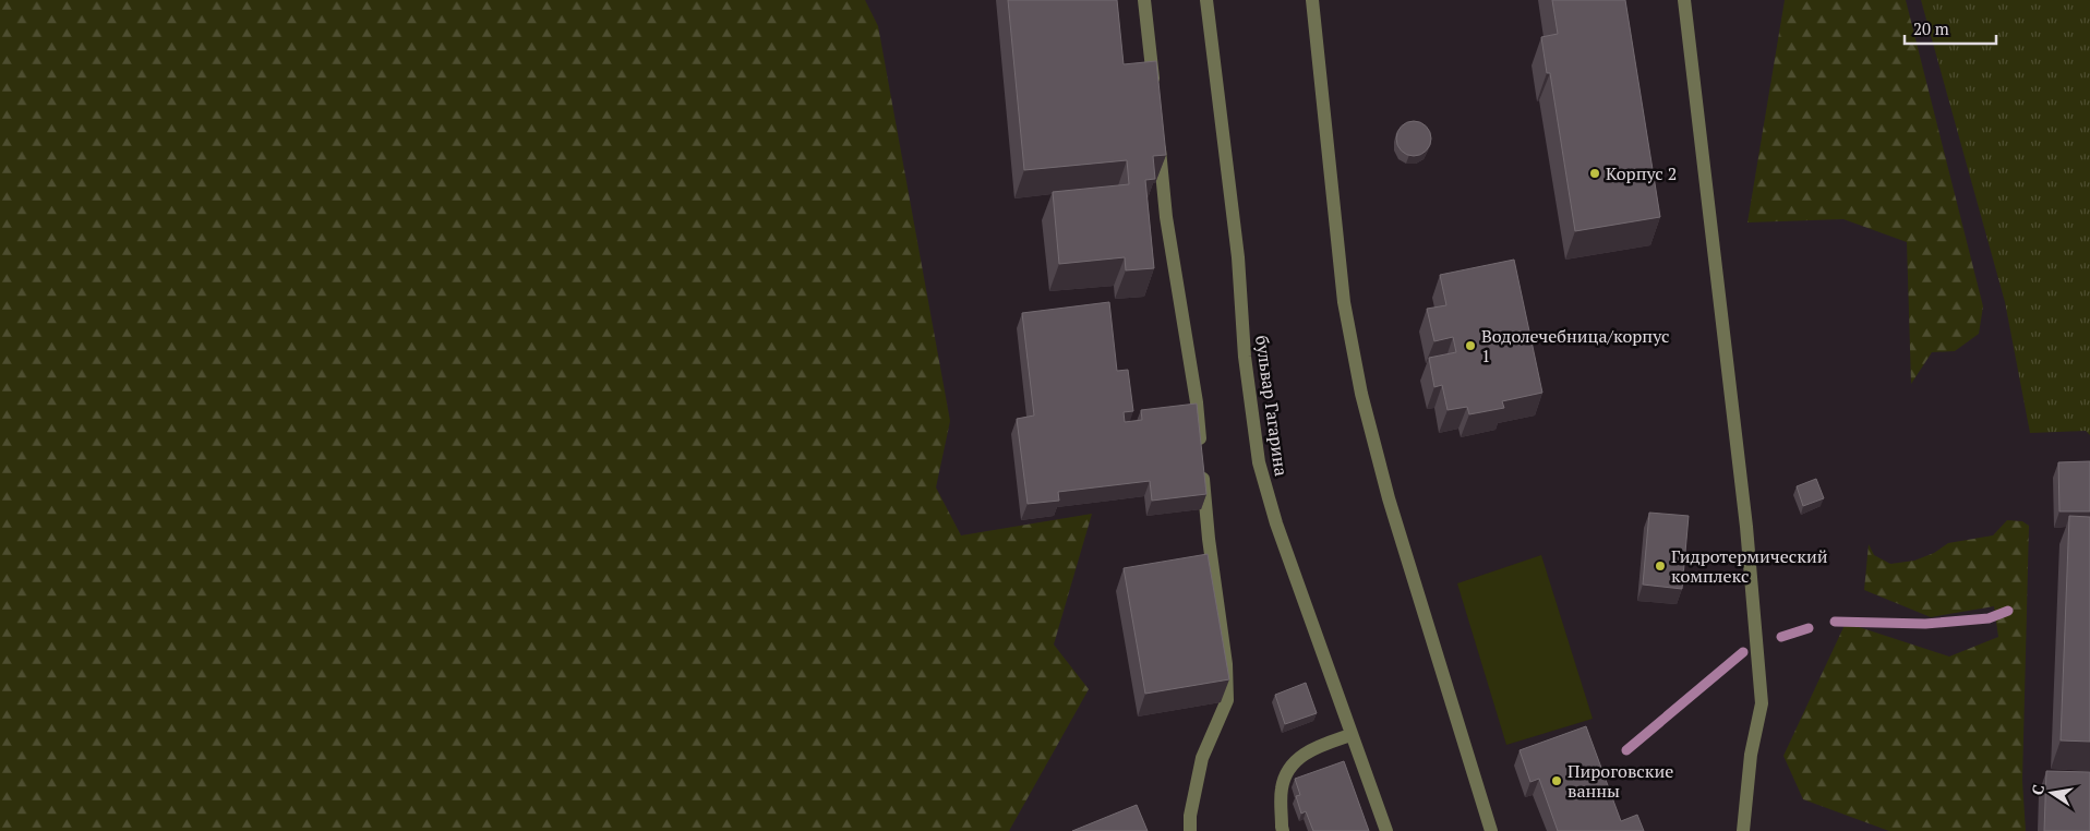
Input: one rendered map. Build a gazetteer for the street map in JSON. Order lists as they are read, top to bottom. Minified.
{"streets":{"street":["бульвар Гагарина"]},"places":["Корпус 2","Водолечебница/корпус 1","Гидротермический комплекс","Пироговские ванны"],"scale_bar":"20 m","north":"left"}
